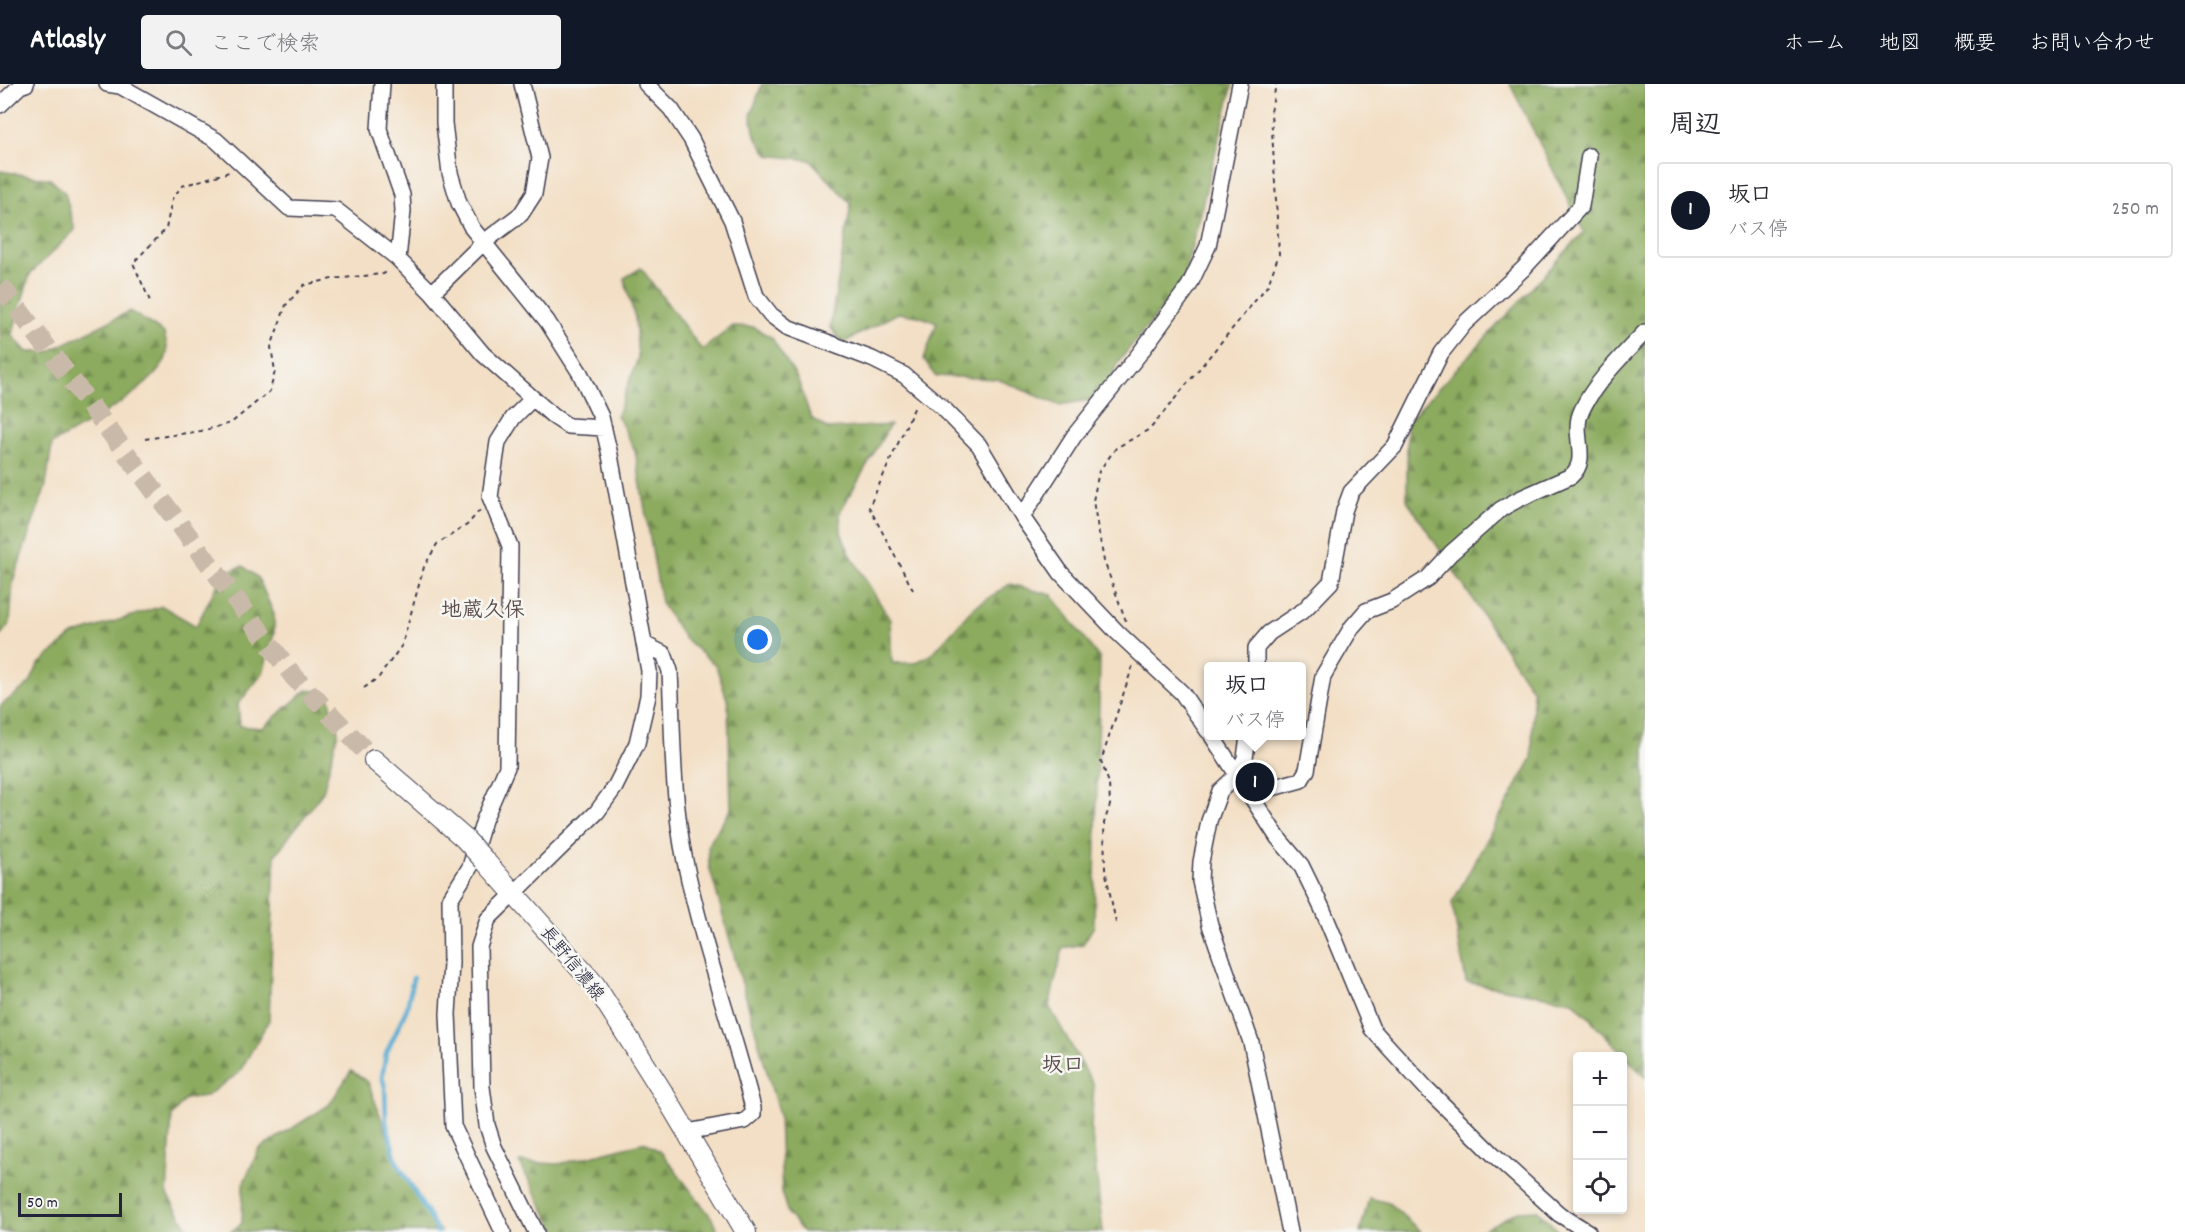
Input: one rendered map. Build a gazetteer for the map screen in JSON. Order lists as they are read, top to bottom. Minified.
{"streets":{"main road":["長野信濃線"]},"districts":["地蔵久保","坂口"],"scale_bar":"50 m","page":{"header":"Atlasly","search":"ここで検索","nav":["ホーム","地図","概要","お問い合わせ"],"heading":"周辺","list":[{"mark":"1","name":"坂口","note":"バス停","value":"250 m"}],"popup":["坂口","バス停"],"pins":"1","map_buttons":["+","−"],"scale":"50 m"}}
